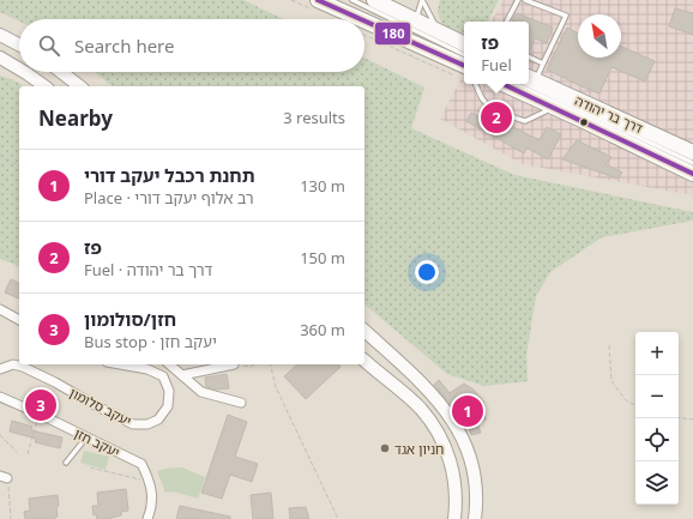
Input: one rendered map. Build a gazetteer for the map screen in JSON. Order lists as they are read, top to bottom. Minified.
{"streets":{"main road":["דרך בר יהודה"],"street":["יעקב סלומון","יעקב חזן"]},"places":["חניון אגד"],"lines":["transit line 180"],"north":"top left","page":{"search":"Search here","popup":["פז","Fuel"],"heading":["Nearby","3 results"],"pins":["2","3","1"],"list":[{"mark":"1","name":"תחנת רכבל יעקב דורי","note":"Place · רב אלוף יעקב דורי","value":"130 m"},{"mark":"2","name":"פז","note":"Fuel · דרך בר יהודה","value":"150 m"},{"mark":"3","name":"חזן/סולומון","note":"Bus stop · יעקב חזן","value":"360 m"}],"map_buttons":["+","−"]}}
